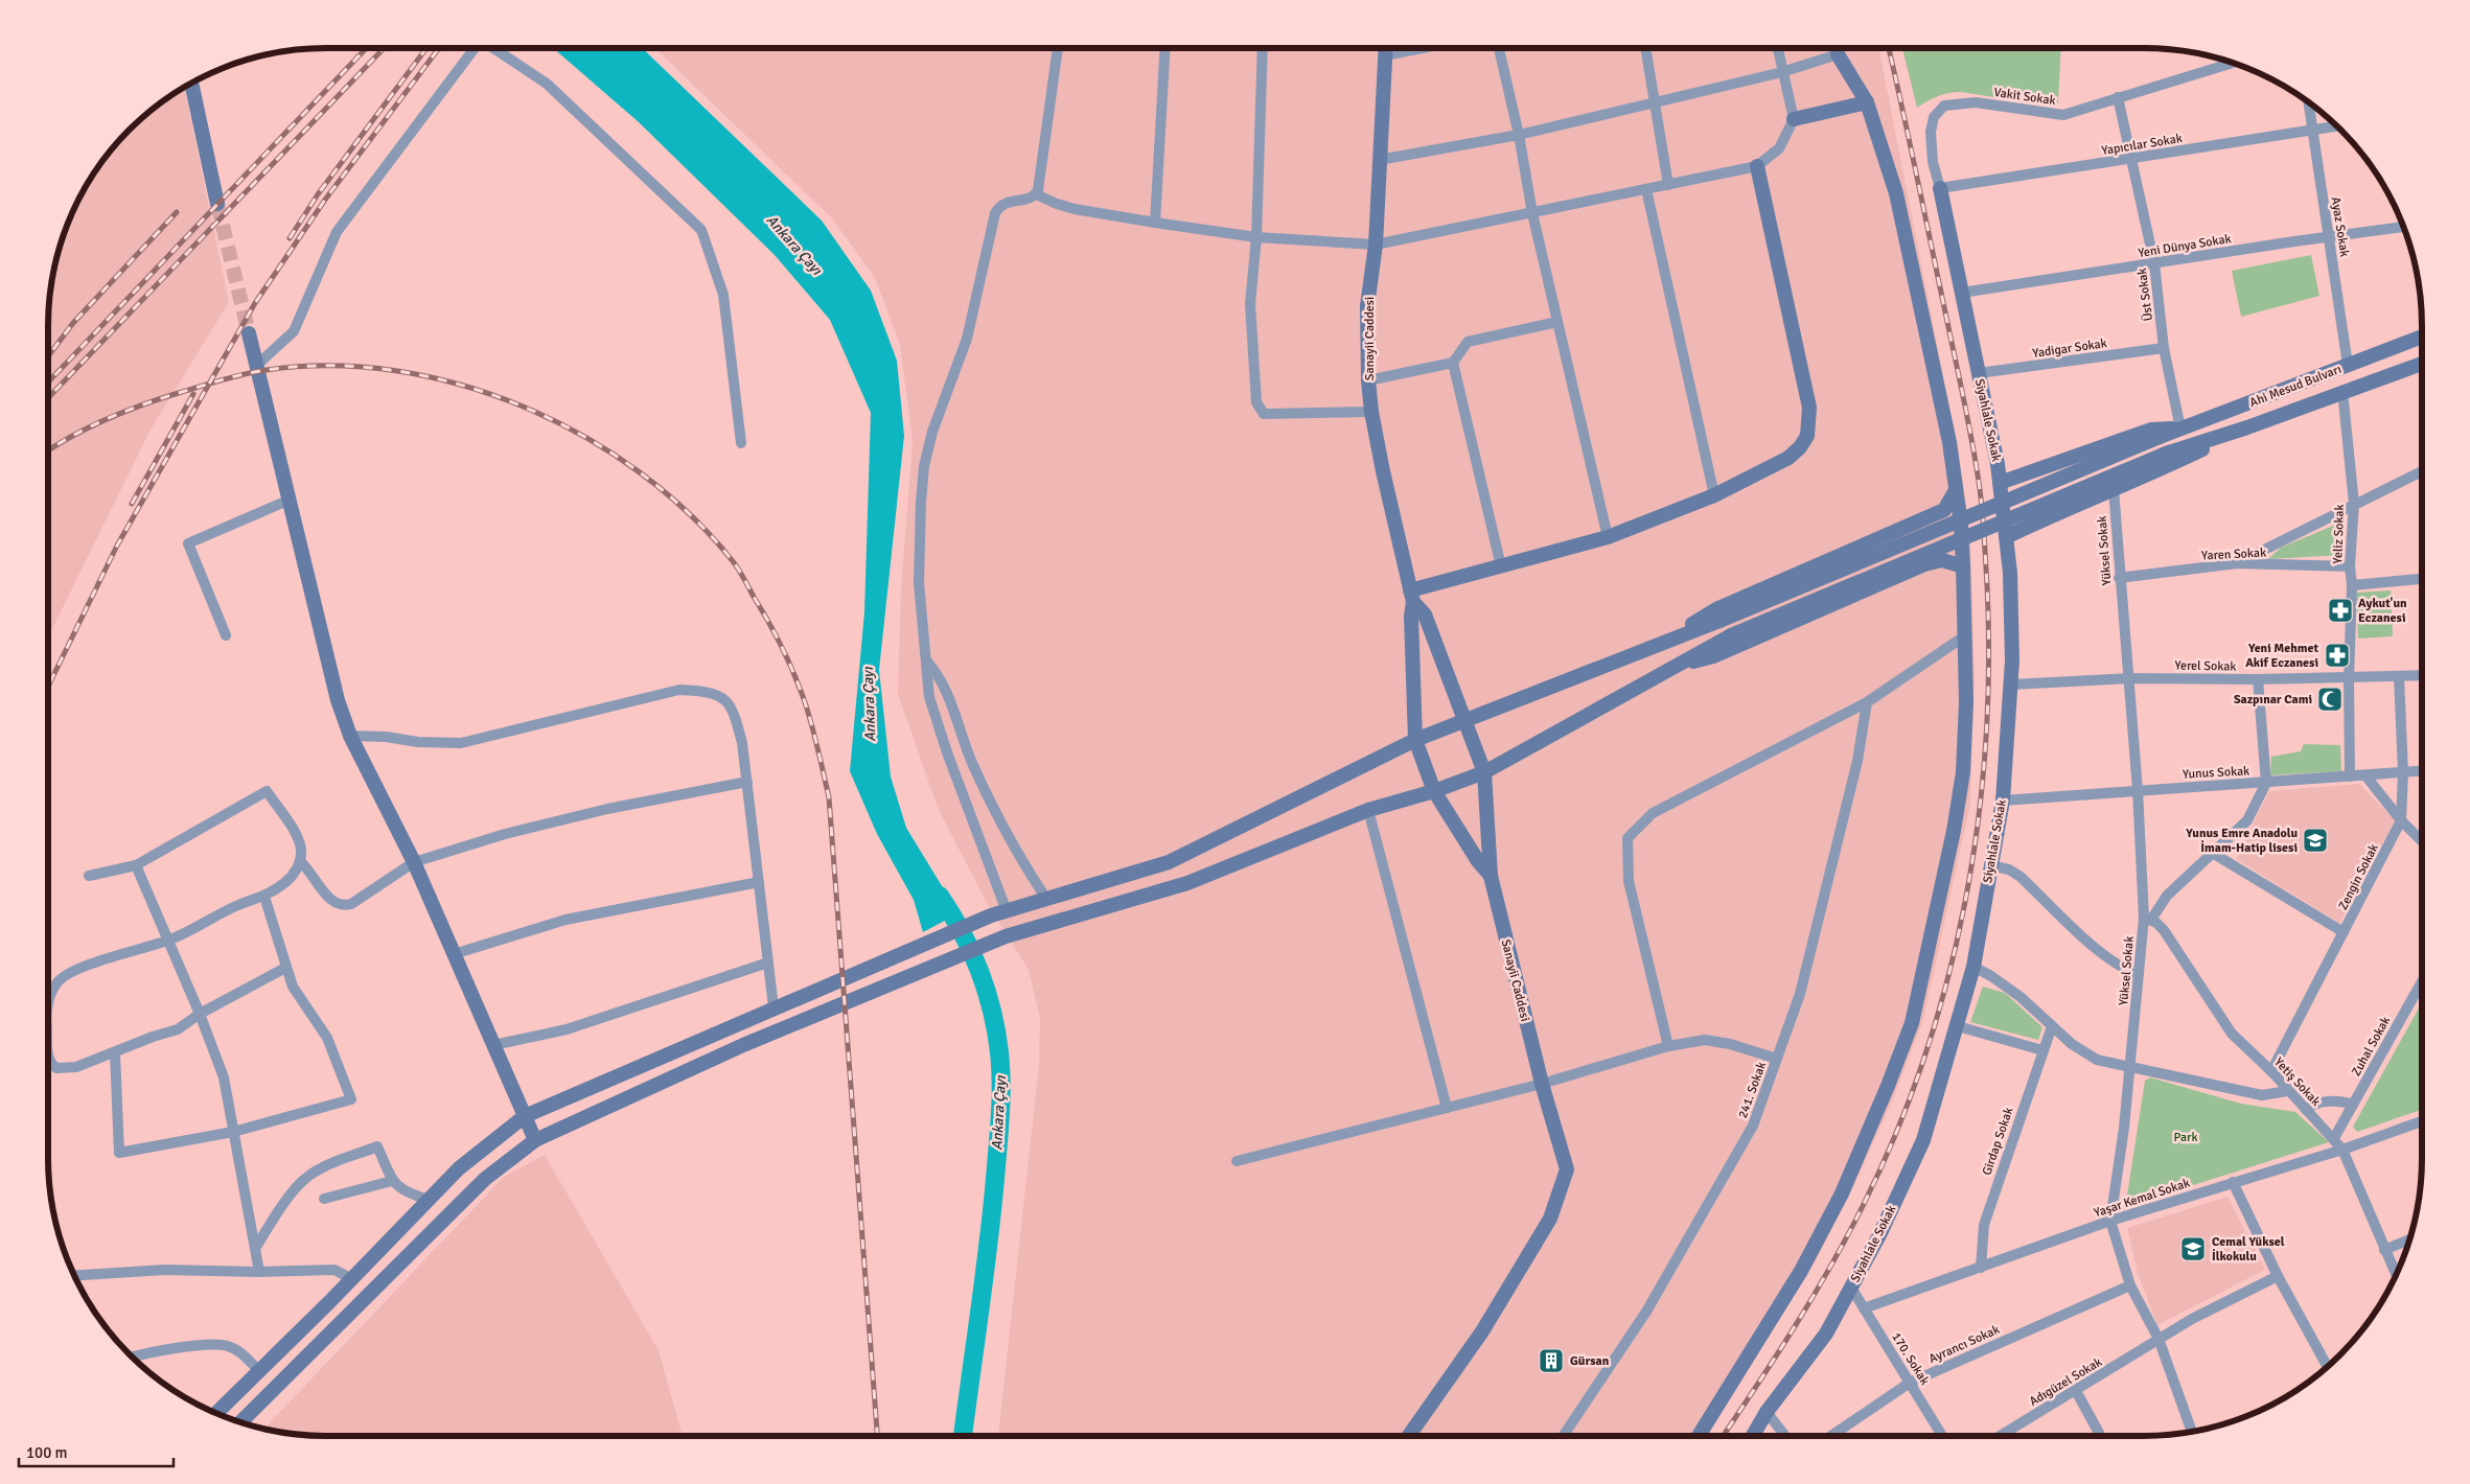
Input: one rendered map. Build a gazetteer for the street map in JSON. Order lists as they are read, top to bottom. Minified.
{"streets":{"street":["Vakit Sokak","Yapıcılar Sokak","Ayaz Sokak","Yeni Dünya Sokak","Üst Sokak","Sanayii Caddesi","Yadigar Sokak","Ahi Mesud Bulvarı","Siyahlale Sokak","Yeliz Sokak","Yüksel Sokak","Yaren Sokak","Yerel Sokak","Yunus Sokak","Zengin Sokak","Zuhal Sokak","Yetiş Sokak","241. Sokak","Girdap Sokak","Yaşar Kemal Sokak","Ayrancı Sokak","170. Sokak","Adıgüzel Sokak"]},"crossings":[["Vakit Sokak","Yapıcılar Sokak"],["Vakit Sokak","Üst Sokak"],["Vakit Sokak","Siyahlale Sokak"],["Yapıcılar Sokak","Ayaz Sokak"],["Yapıcılar Sokak","Üst Sokak"],["Yapıcılar Sokak","Siyahlale Sokak"],["Ayaz Sokak","Yeni Dünya Sokak"],["Ayaz Sokak","Ahi Mesud Bulvarı"],["Yeni Dünya Sokak","Üst Sokak"],["Yeni Dünya Sokak","Siyahlale Sokak"],["Üst Sokak","Yadigar Sokak"],["Üst Sokak","Ahi Mesud Bulvarı"],["Yadigar Sokak","Siyahlale Sokak"],["Ahi Mesud Bulvarı","Yeliz Sokak"],["Siyahlale Sokak","Yerel Sokak"],["Siyahlale Sokak","Yunus Sokak"],["Siyahlale Sokak","170. Sokak"],["Yeliz Sokak","Yaren Sokak"],["Yeliz Sokak","Yerel Sokak"],["Yeliz Sokak","Yunus Sokak"],["Yüksel Sokak","Yaren Sokak"],["Yüksel Sokak","Yerel Sokak"],["Yüksel Sokak","Yunus Sokak"],["Yüksel Sokak","Yetiş Sokak"],["Yüksel Sokak","Yaşar Kemal Sokak"],["Yüksel Sokak","Ayrancı Sokak"],["Yüksel Sokak","Adıgüzel Sokak"],["Yerel Sokak","Zengin Sokak"],["Yunus Sokak","Zengin Sokak"],["Zengin Sokak","Yetiş Sokak"],["Zuhal Sokak","Yetiş Sokak"],["Yetiş Sokak","Yaşar Kemal Sokak"],["Girdap Sokak","Yaşar Kemal Sokak"],["Yaşar Kemal Sokak","170. Sokak"],["Ayrancı Sokak","170. Sokak"]],"water":["Ankara Çayı"],"parks":["Park"],"places":{"pharmacy":["Aykut'un Eczanesi","Yeni Mehmet Akif Eczanesi"],"mosque":["Sazpınar Cami"],"school or university":["Yunus Emre Anadolu İmam-Hatip lisesi","Cemal Yüksel İlkokulu"],"building":["Gürsan"]},"scale_bar":"100 m"}
